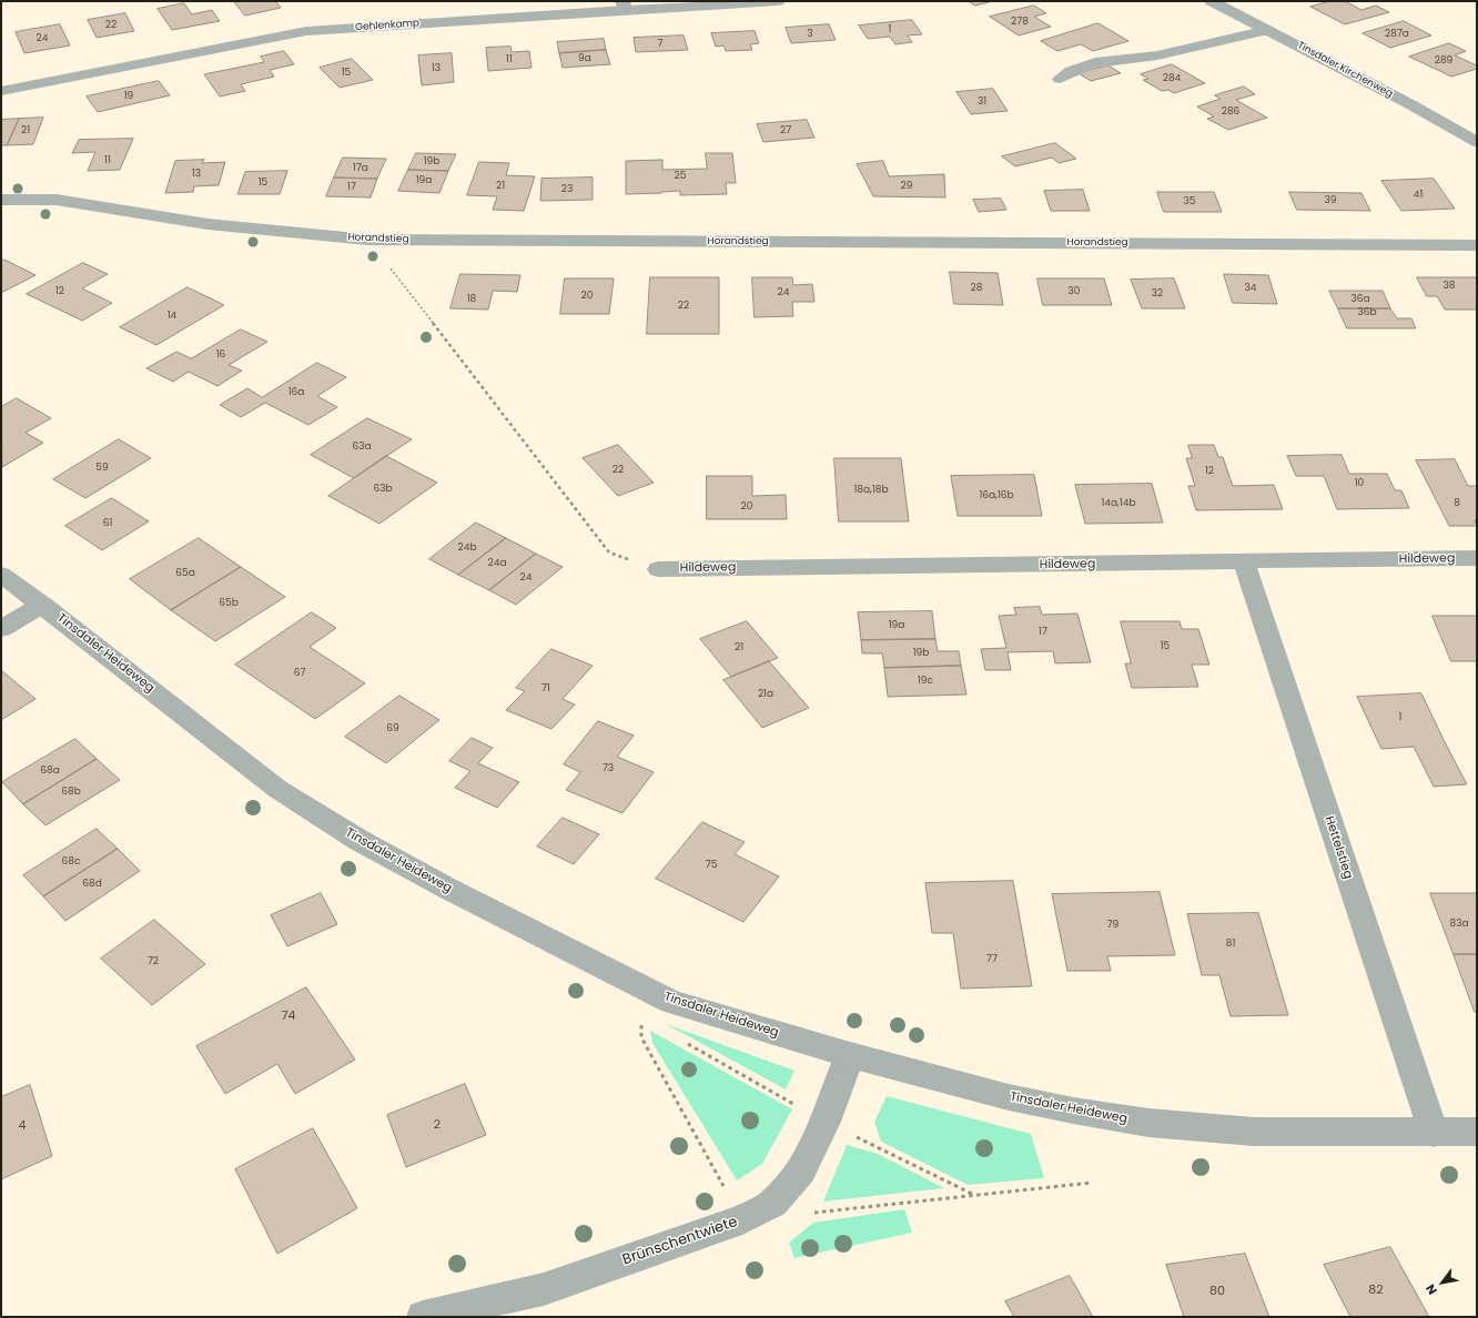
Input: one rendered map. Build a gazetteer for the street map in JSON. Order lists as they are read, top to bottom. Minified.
{"streets":{"street":["Gehlenkamp","Tinsdaler Kirchenweg","Horandstieg","Hildeweg","Tinsdaler Heideweg","Hettelstieg","Brünschentwiete"]},"crossings":[["Hildeweg","Hettelstieg"],["Tinsdaler Heideweg","Hettelstieg"],["Tinsdaler Heideweg","Brünschentwiete"]],"house_numbers":["278","22","1","3","287a","24","7","9a","11","289","13","15","284","19","31","286","21","27","11","19b","17a","13","25","19a","15","21","29","17","23","41","39","35","38","28","34","12","30","24","32","20","18","36a","22","36b","14","16","16a","63a","59","22","12","10","63b","18a,18b","16a,16b","14a,14b","8","20","61","24b","24a","65a","24","65b","19a","17","15","21","19b","67","19c","71","21a","1","69","73","68a","68b","68c","75","68d","83a","79","81","77","72","74","2","4","82","80"],"north":"bottom left"}
